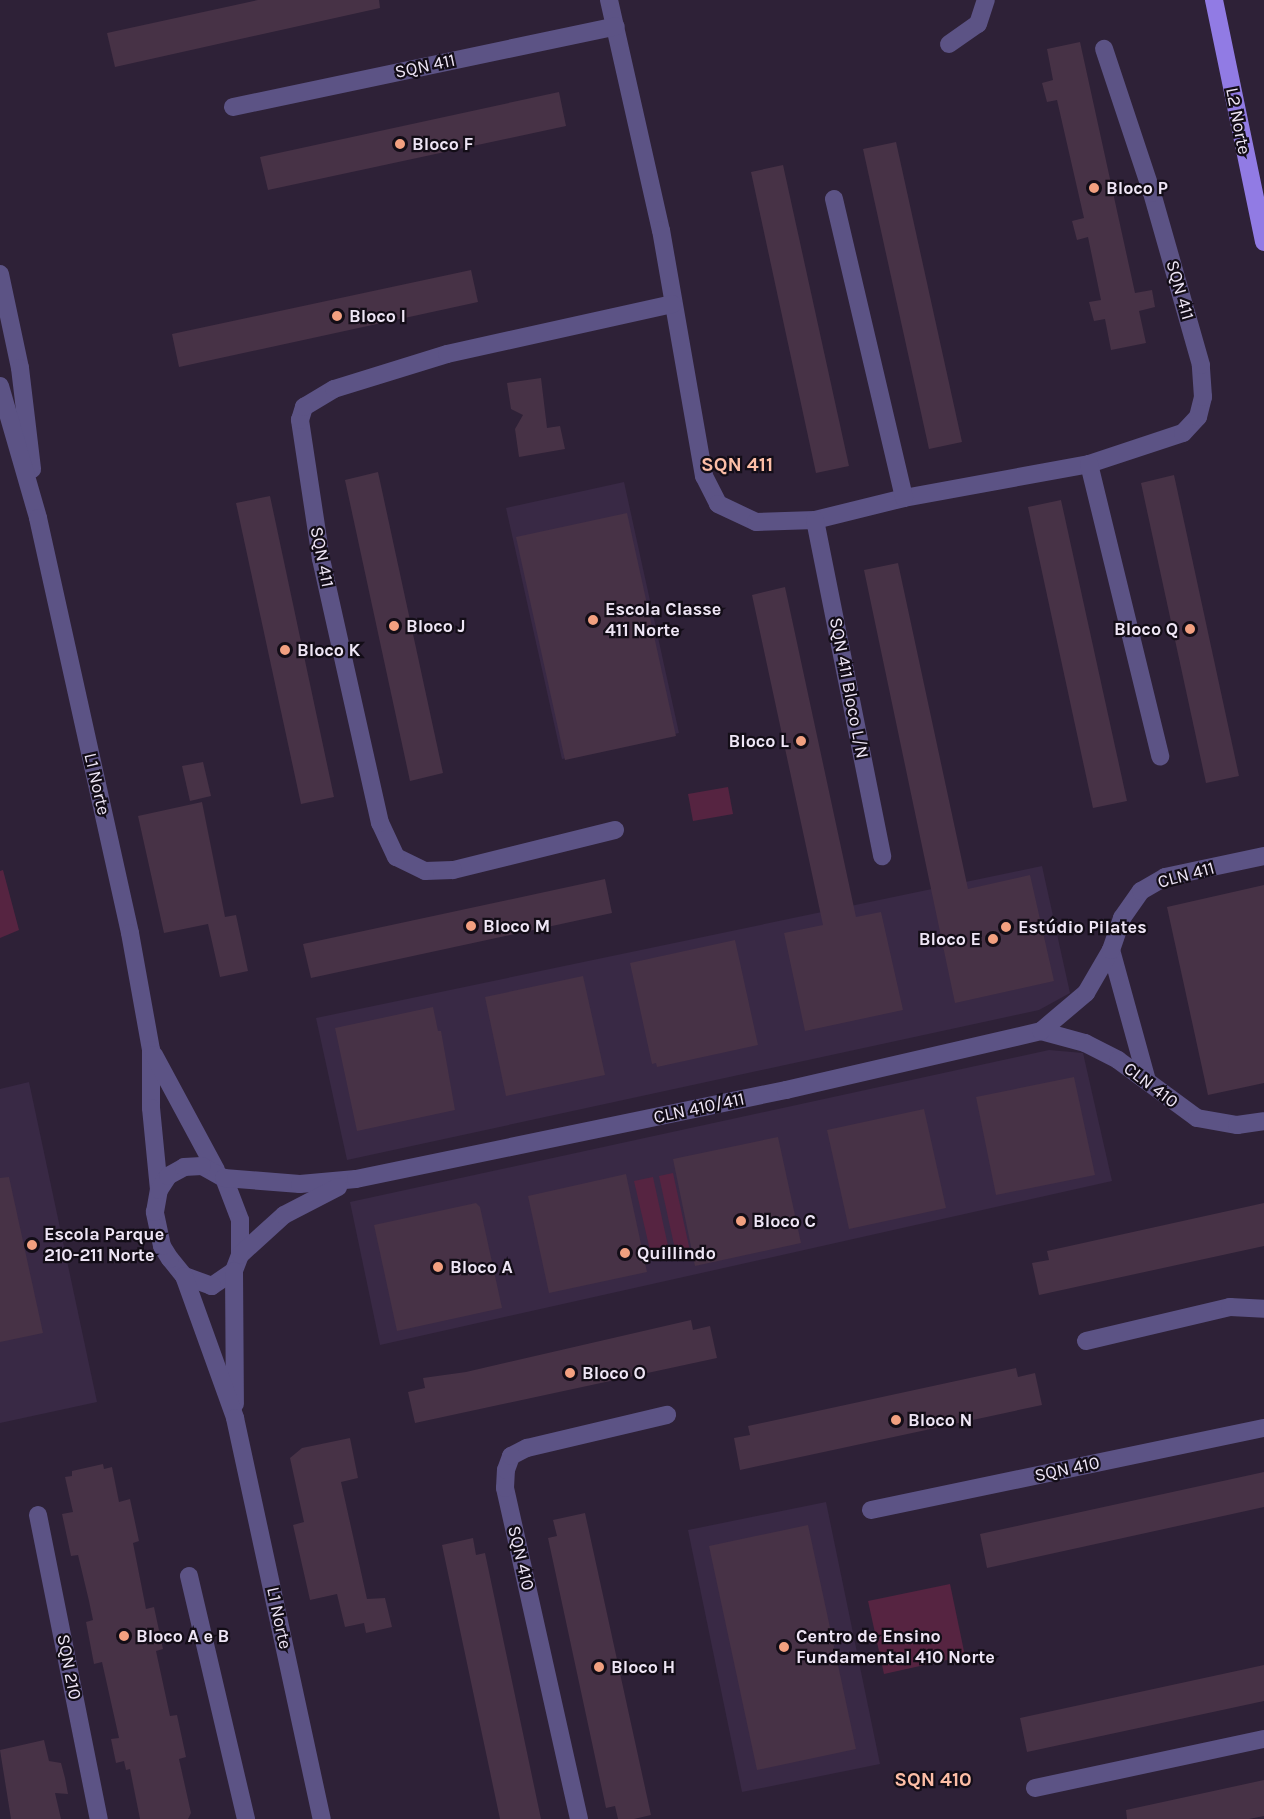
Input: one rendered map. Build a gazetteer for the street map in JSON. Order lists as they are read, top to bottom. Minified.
{"streets":{"main road":["L2 Norte"],"street":["SQN 411","SQN 411 Bloco L/N","L1 Norte","CLN 411","CLN 410","CLN 410/411","SQN 410","SQN 210"]},"crossings":[["SQN 411","SQN 411 Bloco L/N"],["L1 Norte","CLN 410/411"],["CLN 411","CLN 410"],["CLN 411","CLN 410/411"],["CLN 410","CLN 410/411"]],"districts":["SQN 411","SQN 410"],"places":["Bloco F","Bloco P","Bloco I","Escola Classe 411 Norte","Bloco J","Bloco Q","Bloco K","Bloco L","Bloco M","Estúdio Pilates","Bloco E","Bloco C","Escola Parque 210-211 Norte","Quillindo","Bloco A","Bloco O","Bloco N","Bloco A e B","Centro de Ensino Fundamental 410 Norte","Bloco H"]}
